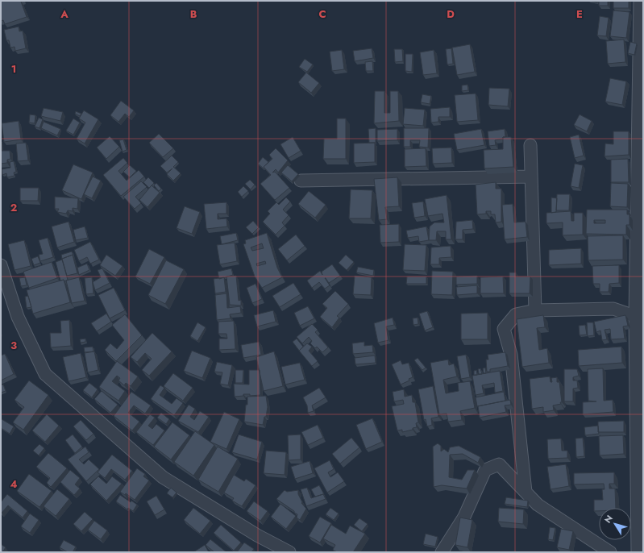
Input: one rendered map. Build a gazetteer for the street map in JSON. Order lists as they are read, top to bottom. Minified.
{"north":"top left","grid":{"columns":["A","B","C","D","E"],"rows":["1","2","3","4"]}}
